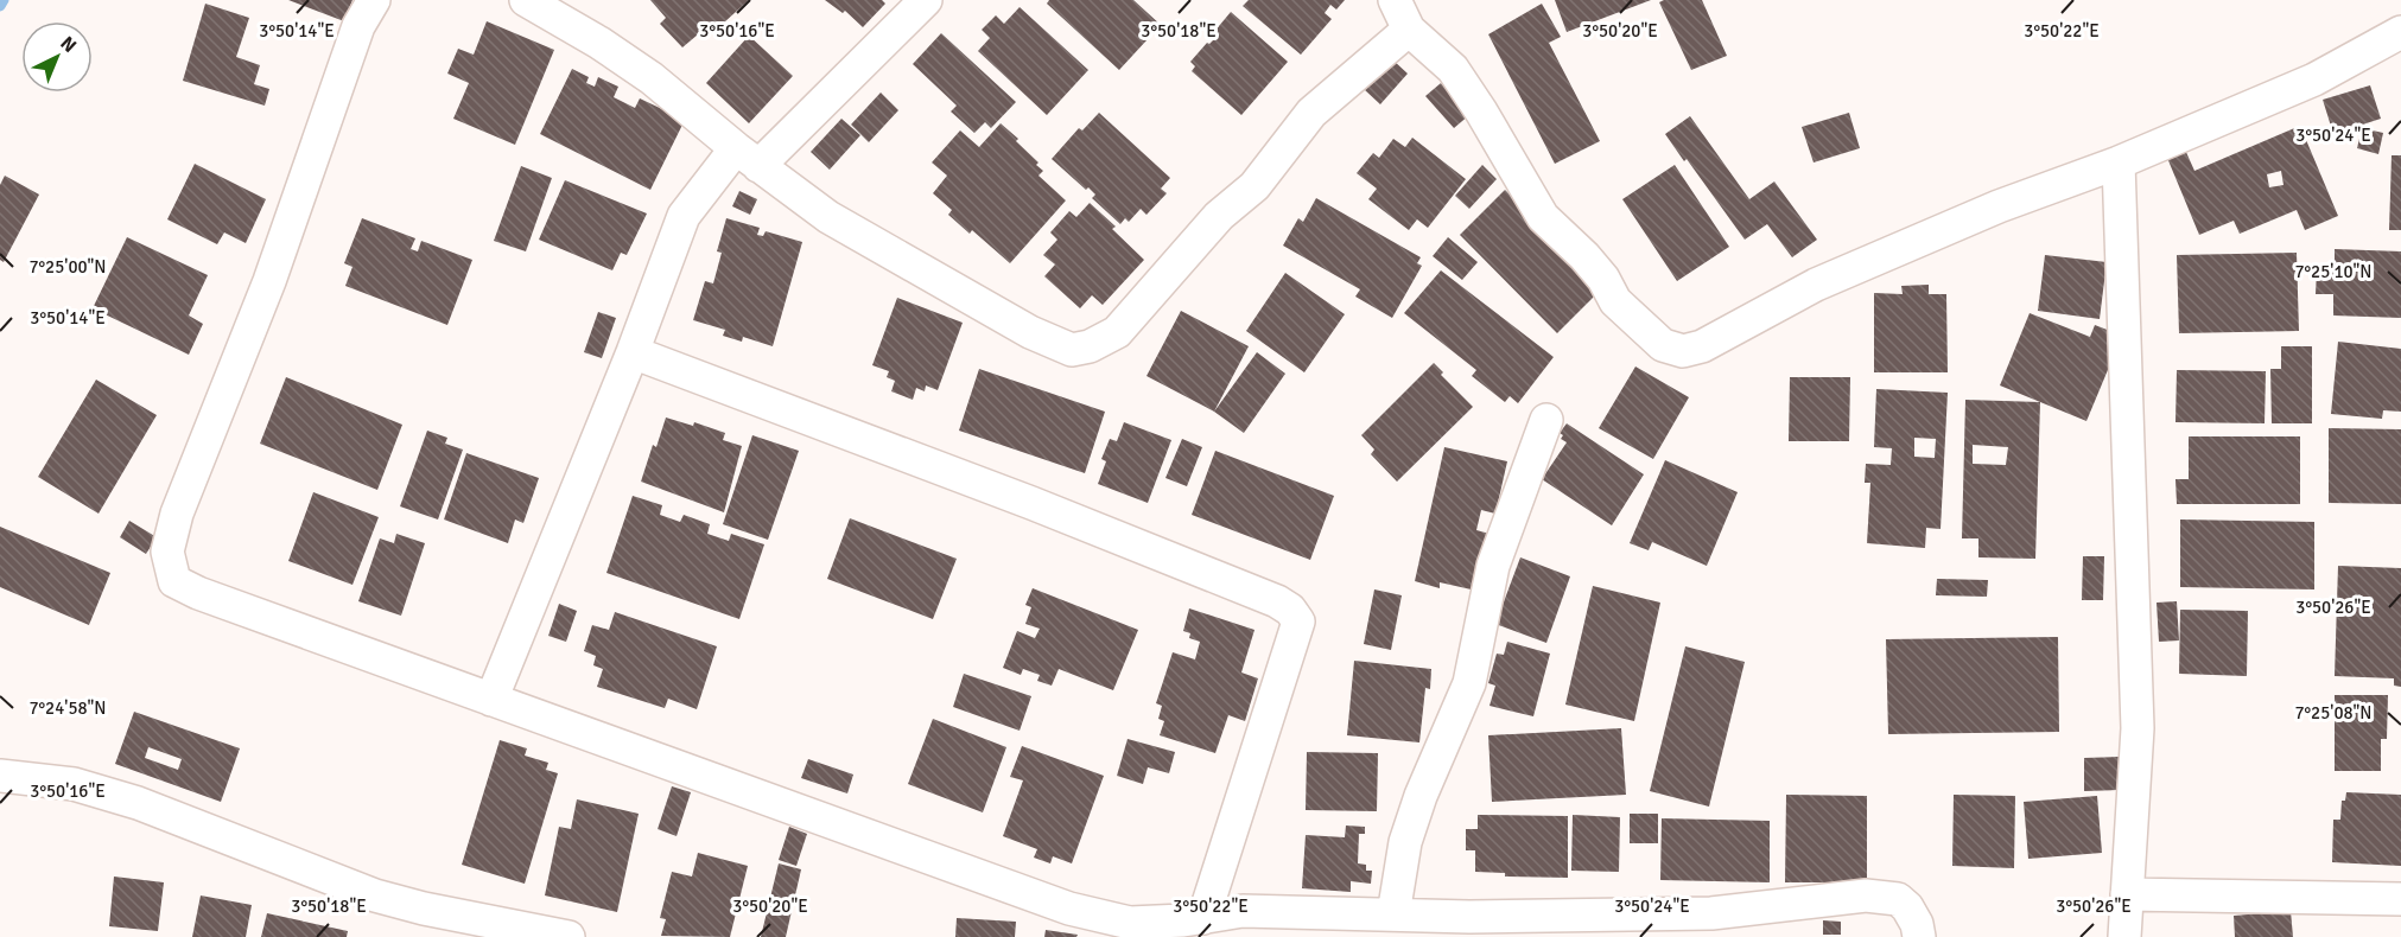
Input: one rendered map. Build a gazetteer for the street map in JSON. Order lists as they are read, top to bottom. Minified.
{"north":"top right","coordinates":["3°50'14\"E","3°50'16\"E","3°50'18\"E","3°50'20\"E","3°50'22\"E","3°50'24\"E","7°25'00\"N","7°25'10\"N","3°50'26\"E","7°24'58\"N","7°25'08\"N"]}
